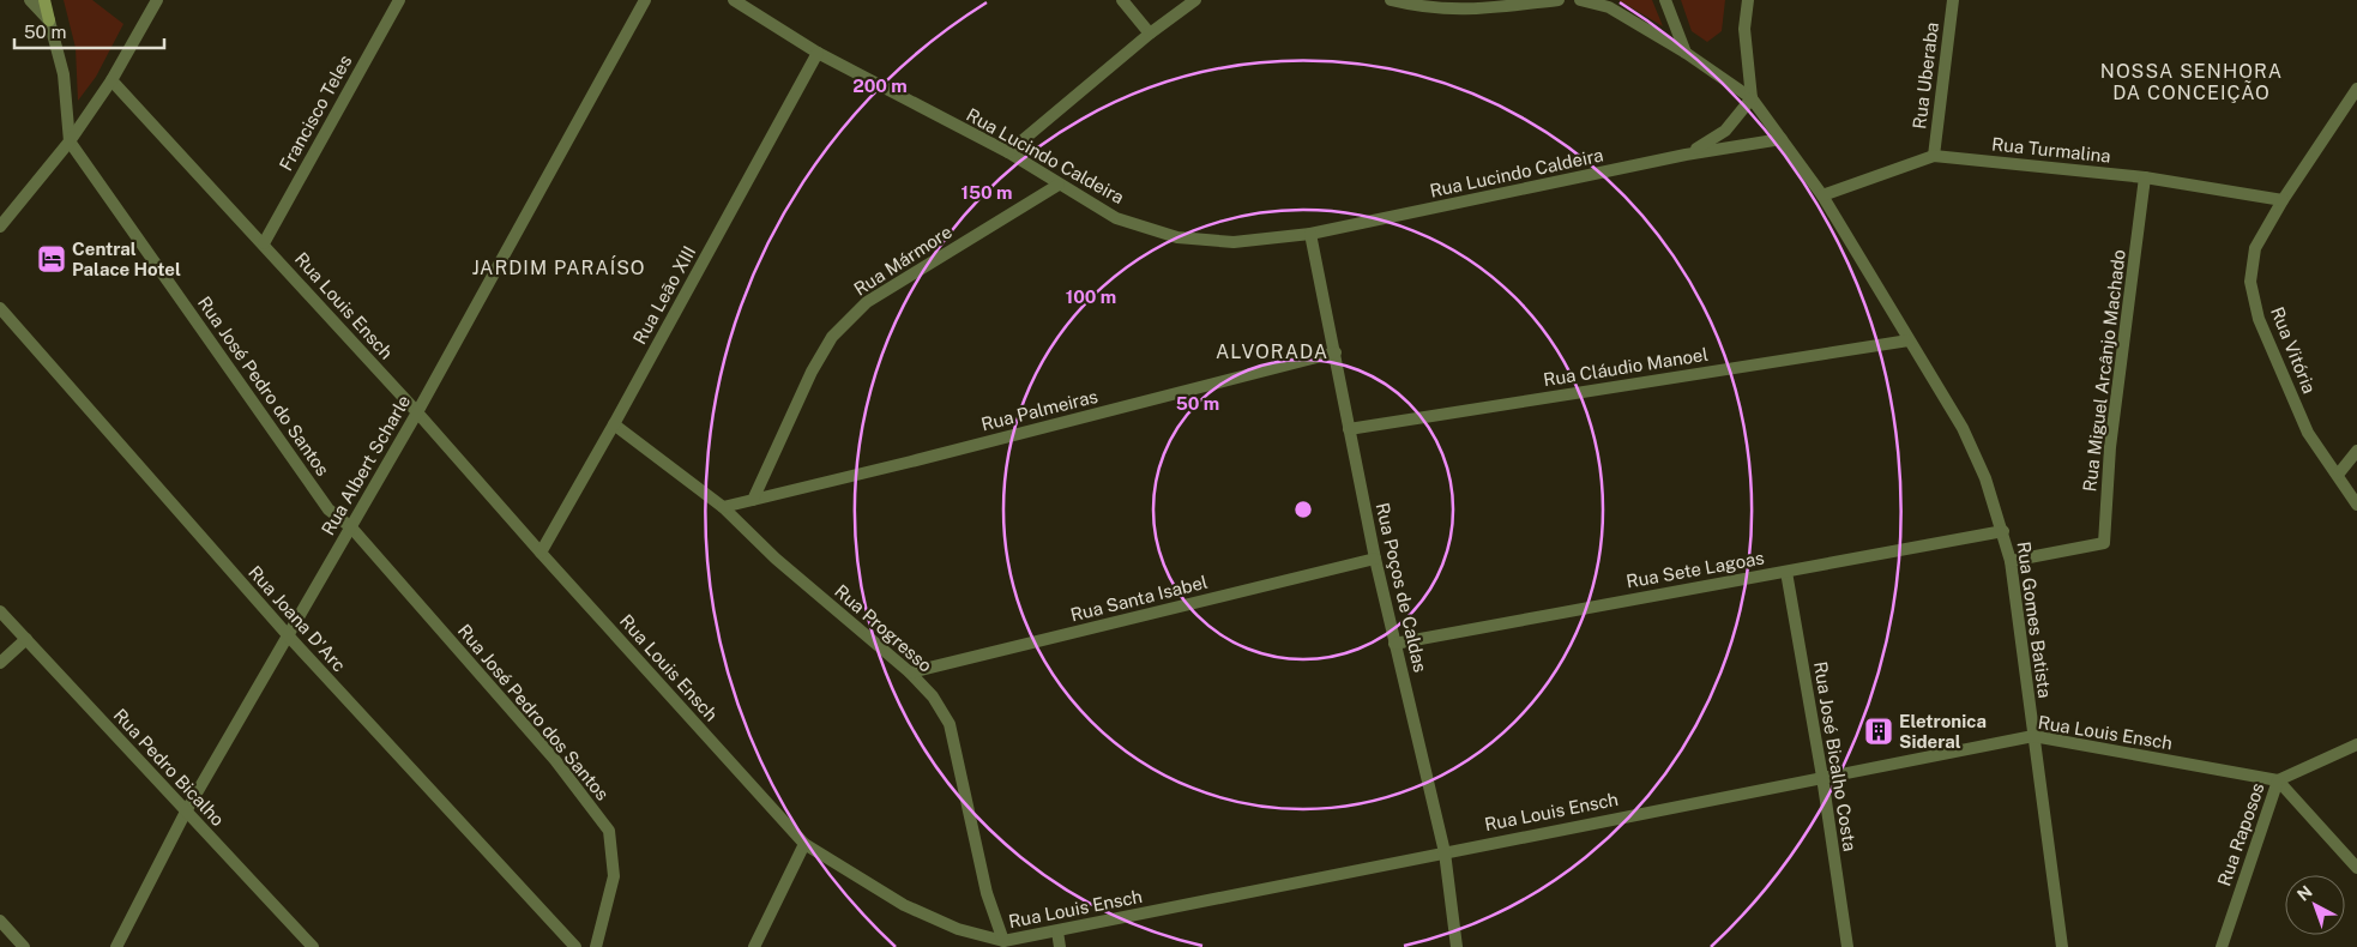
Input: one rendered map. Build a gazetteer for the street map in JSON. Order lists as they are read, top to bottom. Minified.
{"streets":{"street":["Rua Uberaba","Francisco Teles","Rua Turmalina","Rua Lucindo Caldeira","Rua Mármore","Rua Leão XIII","Rua Louis Ensch","Rua Vitória","Rua Cláudio Manoel","Rua Miguel Arcânjo Machado","Rua José Pedro do Santos","Rua Palmeiras","Rua Albert Scharle","Rua Sete Lagoas","Rua Poços de Caldas","Rua Santa Isabel","Rua Joana D'Arc","Rua Gomes Batista","Rua Progresso","Rua José Pedro dos Santos","Rua José Bicalho Costa","Rua Pedro Bicalho","Rua Raposos"]},"crossings":[["Rua Uberaba","Rua Turmalina"],["Francisco Teles","Rua Louis Ensch"],["Rua Turmalina","Rua Vitória"],["Rua Turmalina","Rua Miguel Arcânjo Machado"],["Rua Turmalina","Rua Gomes Batista"],["Rua Lucindo Caldeira","Rua Mármore"],["Rua Lucindo Caldeira","Rua Leão XIII"],["Rua Lucindo Caldeira","Rua Poços de Caldas"],["Rua Lucindo Caldeira","Rua Gomes Batista"],["Rua Mármore","Rua Palmeiras"],["Rua Leão XIII","Rua Louis Ensch"],["Rua Leão XIII","Rua Progresso"],["Rua Louis Ensch","Rua Albert Scharle"],["Rua Louis Ensch","Rua Poços de Caldas"],["Rua Louis Ensch","Rua Gomes Batista"],["Rua Louis Ensch","Rua Progresso"],["Rua Louis Ensch","Rua José Bicalho Costa"],["Rua Louis Ensch","Rua Raposos"],["Rua Cláudio Manoel","Rua Poços de Caldas"],["Rua Cláudio Manoel","Rua Gomes Batista"],["Rua Miguel Arcânjo Machado","Rua Gomes Batista"],["Rua José Pedro do Santos","Rua Albert Scharle"],["Rua José Pedro do Santos","Rua José Pedro dos Santos"],["Rua Palmeiras","Rua Poços de Caldas"],["Rua Albert Scharle","Rua Joana D'Arc"],["Rua Albert Scharle","Rua José Pedro dos Santos"],["Rua Albert Scharle","Rua Pedro Bicalho"],["Rua Sete Lagoas","Rua Poços de Caldas"],["Rua Sete Lagoas","Rua Gomes Batista"],["Rua Sete Lagoas","Rua José Bicalho Costa"],["Rua Poços de Caldas","Rua Santa Isabel"],["Rua Santa Isabel","Rua Progresso"]],"districts":["NOSSA SENHORA DA CONCEIÇÃO","JARDIM PARAÍSO","ALVORADA"],"places":{"hotel":["Central Palace Hotel"],"building":["Eletronica Sideral"]},"scale_bar":"50 m","north":"top left","rings":["200 m","150 m","100 m","50 m"]}
